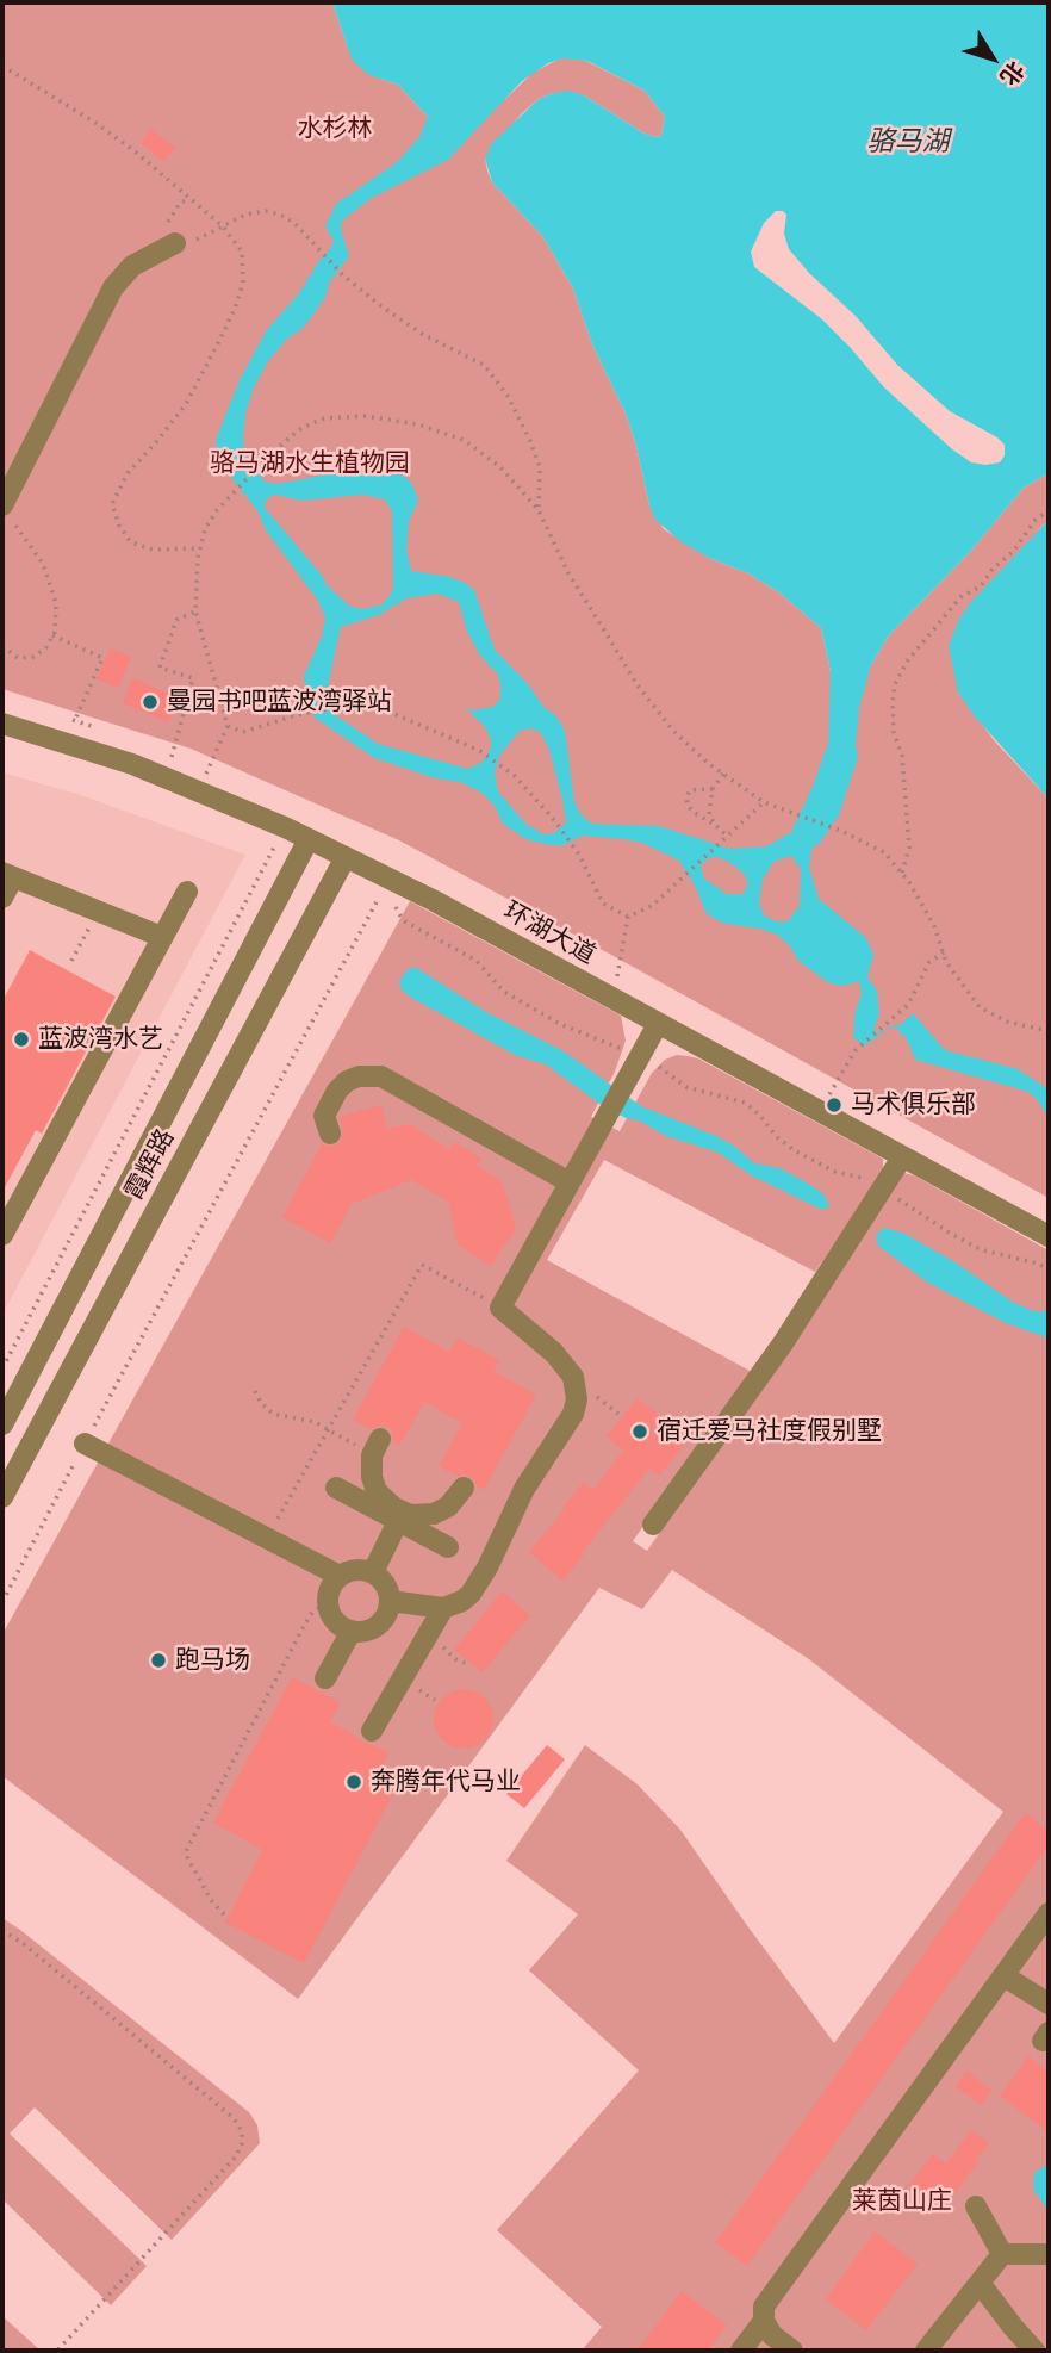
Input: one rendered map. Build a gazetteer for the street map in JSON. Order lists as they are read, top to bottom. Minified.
{"streets":{"street":["环湖大道","霞辉路"]},"crossings":[["环湖大道","霞辉路"]],"water":["骆马湖"],"parks":["水杉林","骆马湖水生植物园","莱茵山庄"],"places":["曼园书吧蓝波湾驿站","蓝波湾水艺","马术俱乐部","宿迁爱马社度假别墅","跑马场","奔腾年代马业"],"north":"bottom right"}
